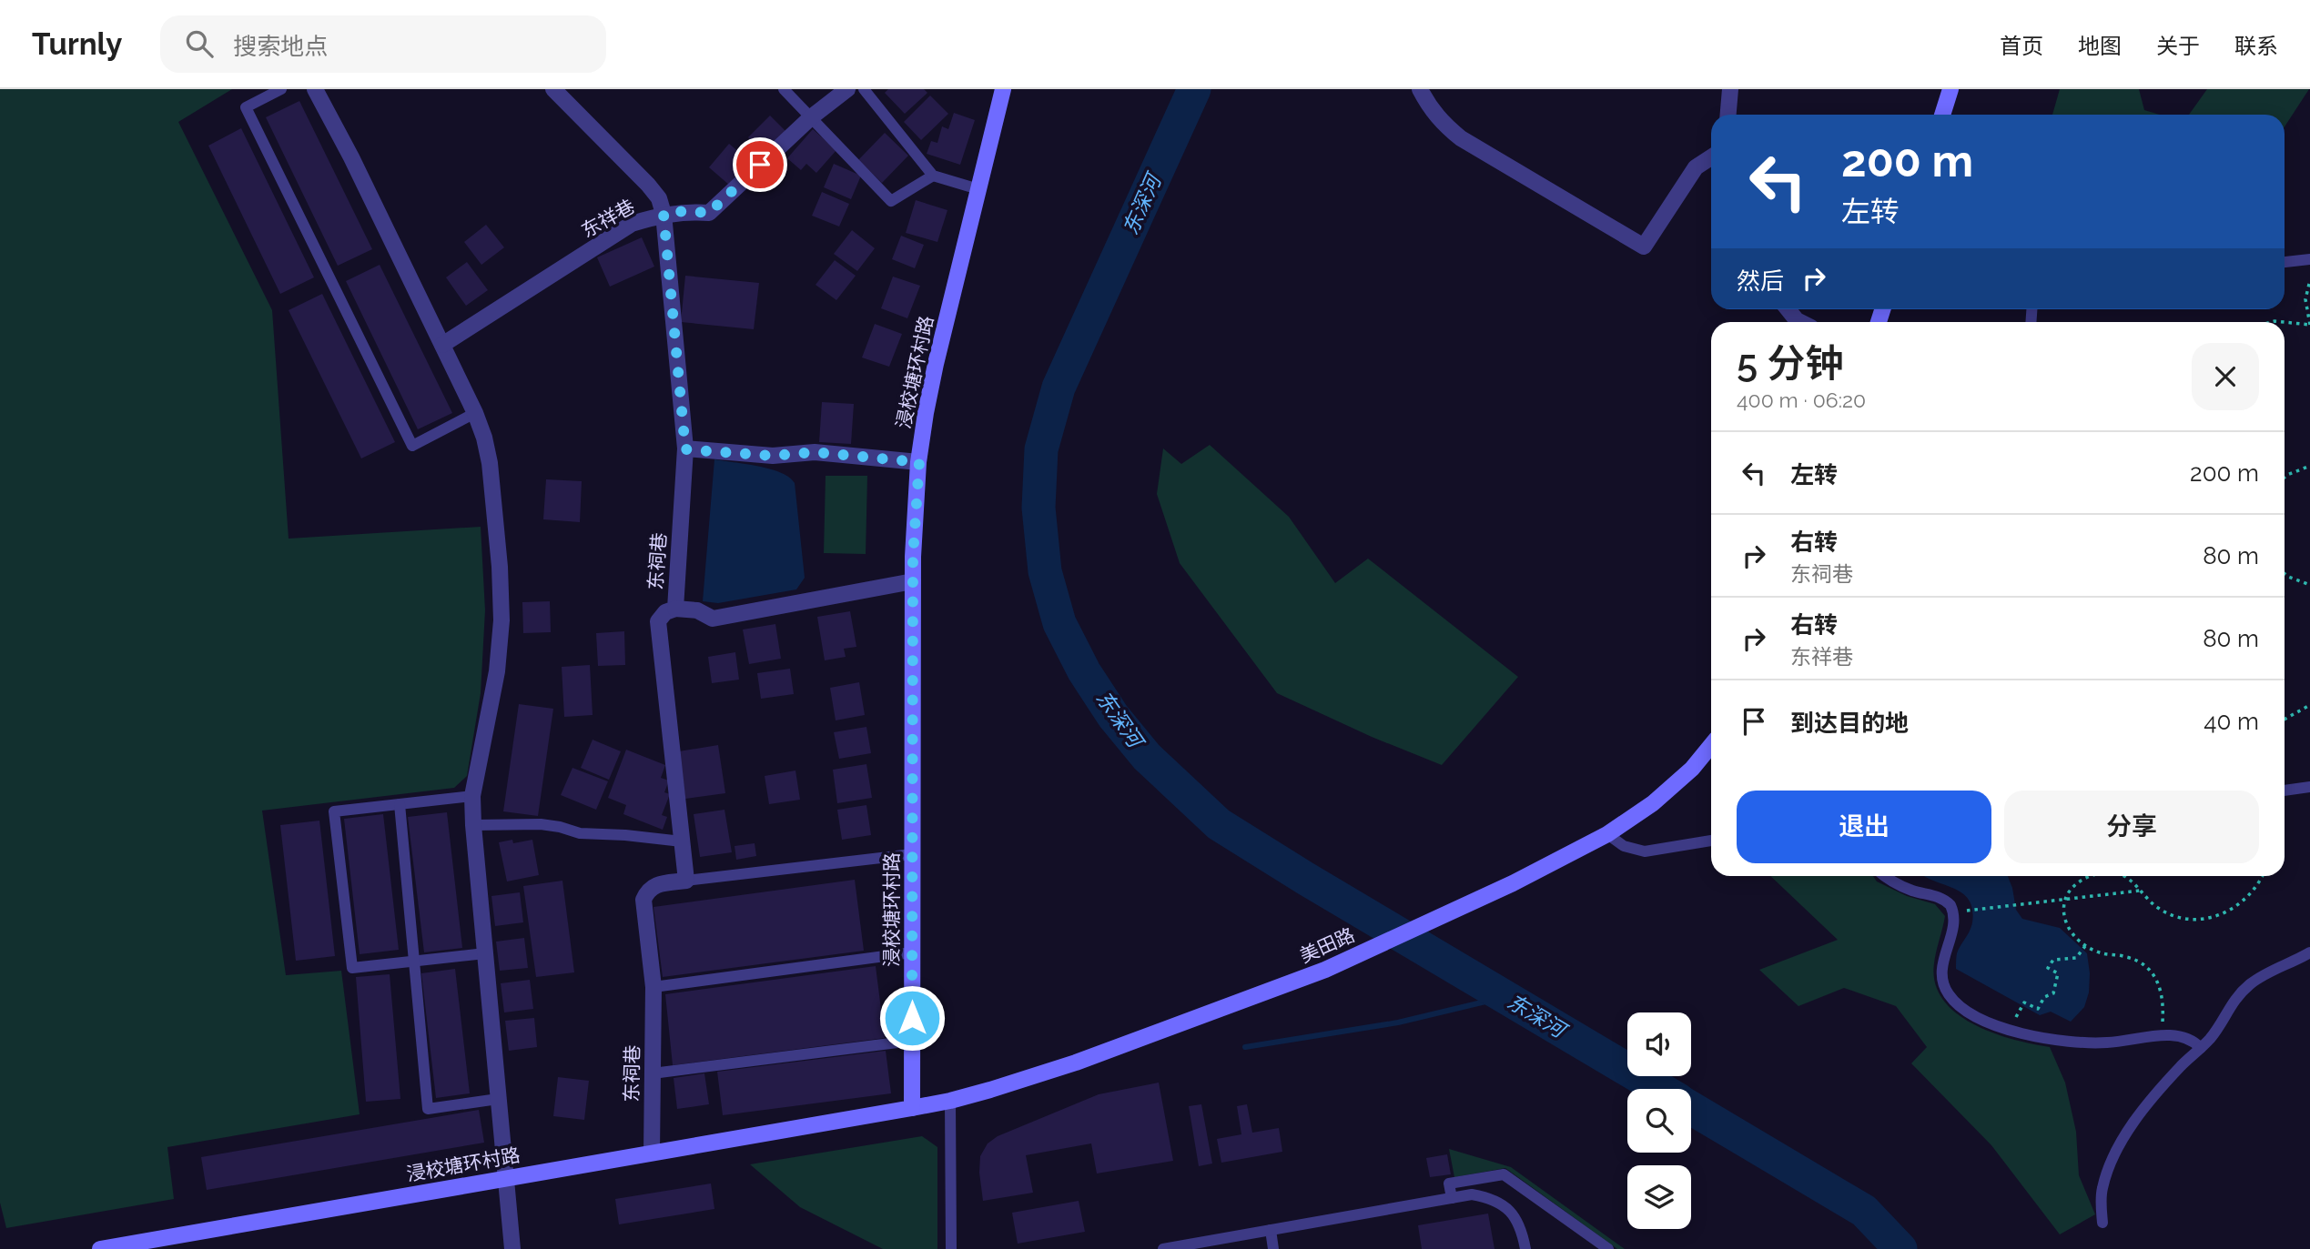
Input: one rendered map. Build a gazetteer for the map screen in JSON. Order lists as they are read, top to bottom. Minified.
{"streets":{"street":["东祥巷","浸校塘环村路","东祠巷","美田路"]},"crossings":[["东祥巷","东祠巷"],["浸校塘环村路","东祠巷"],["浸校塘环村路","美田路"]],"water":["东深河"],"page":{"header":"Turnly","search":"搜索地点","nav":["首页","地图","关于","联系"],"turn":["200 m","左转"],"then":"然后","heading":["5 分钟","400 m · 06:20"],"list":[{"name":"左转","value":"200 m"},{"name":"右转","note":"东祠巷","value":"80 m"},{"name":"右转","note":"东祥巷","value":"80 m"},{"name":"到达目的地","value":"40 m"}],"buttons":["退出","分享"]}}
